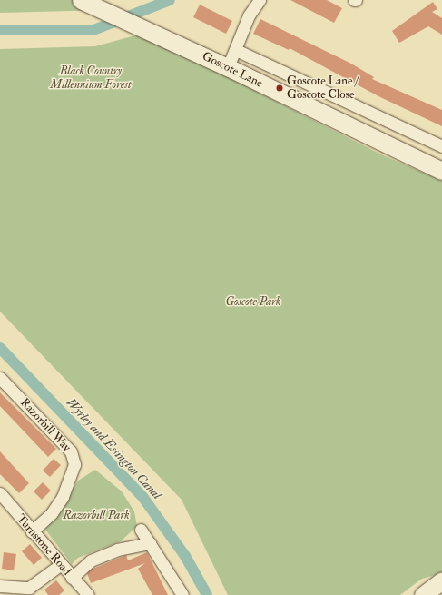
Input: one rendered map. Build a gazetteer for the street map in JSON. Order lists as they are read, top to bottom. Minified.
{"streets":{"street":["Goscote Lane","Razorbill Way","Turnstone Road"]},"crossings":[["Razorbill Way","Turnstone Road"]],"water":["Wyrley and Essington Canal"],"parks":["Black Country Millennium Forest","Goscote Park","Razorbill Park"],"places":["Goscote Lane / Goscote Close"]}
